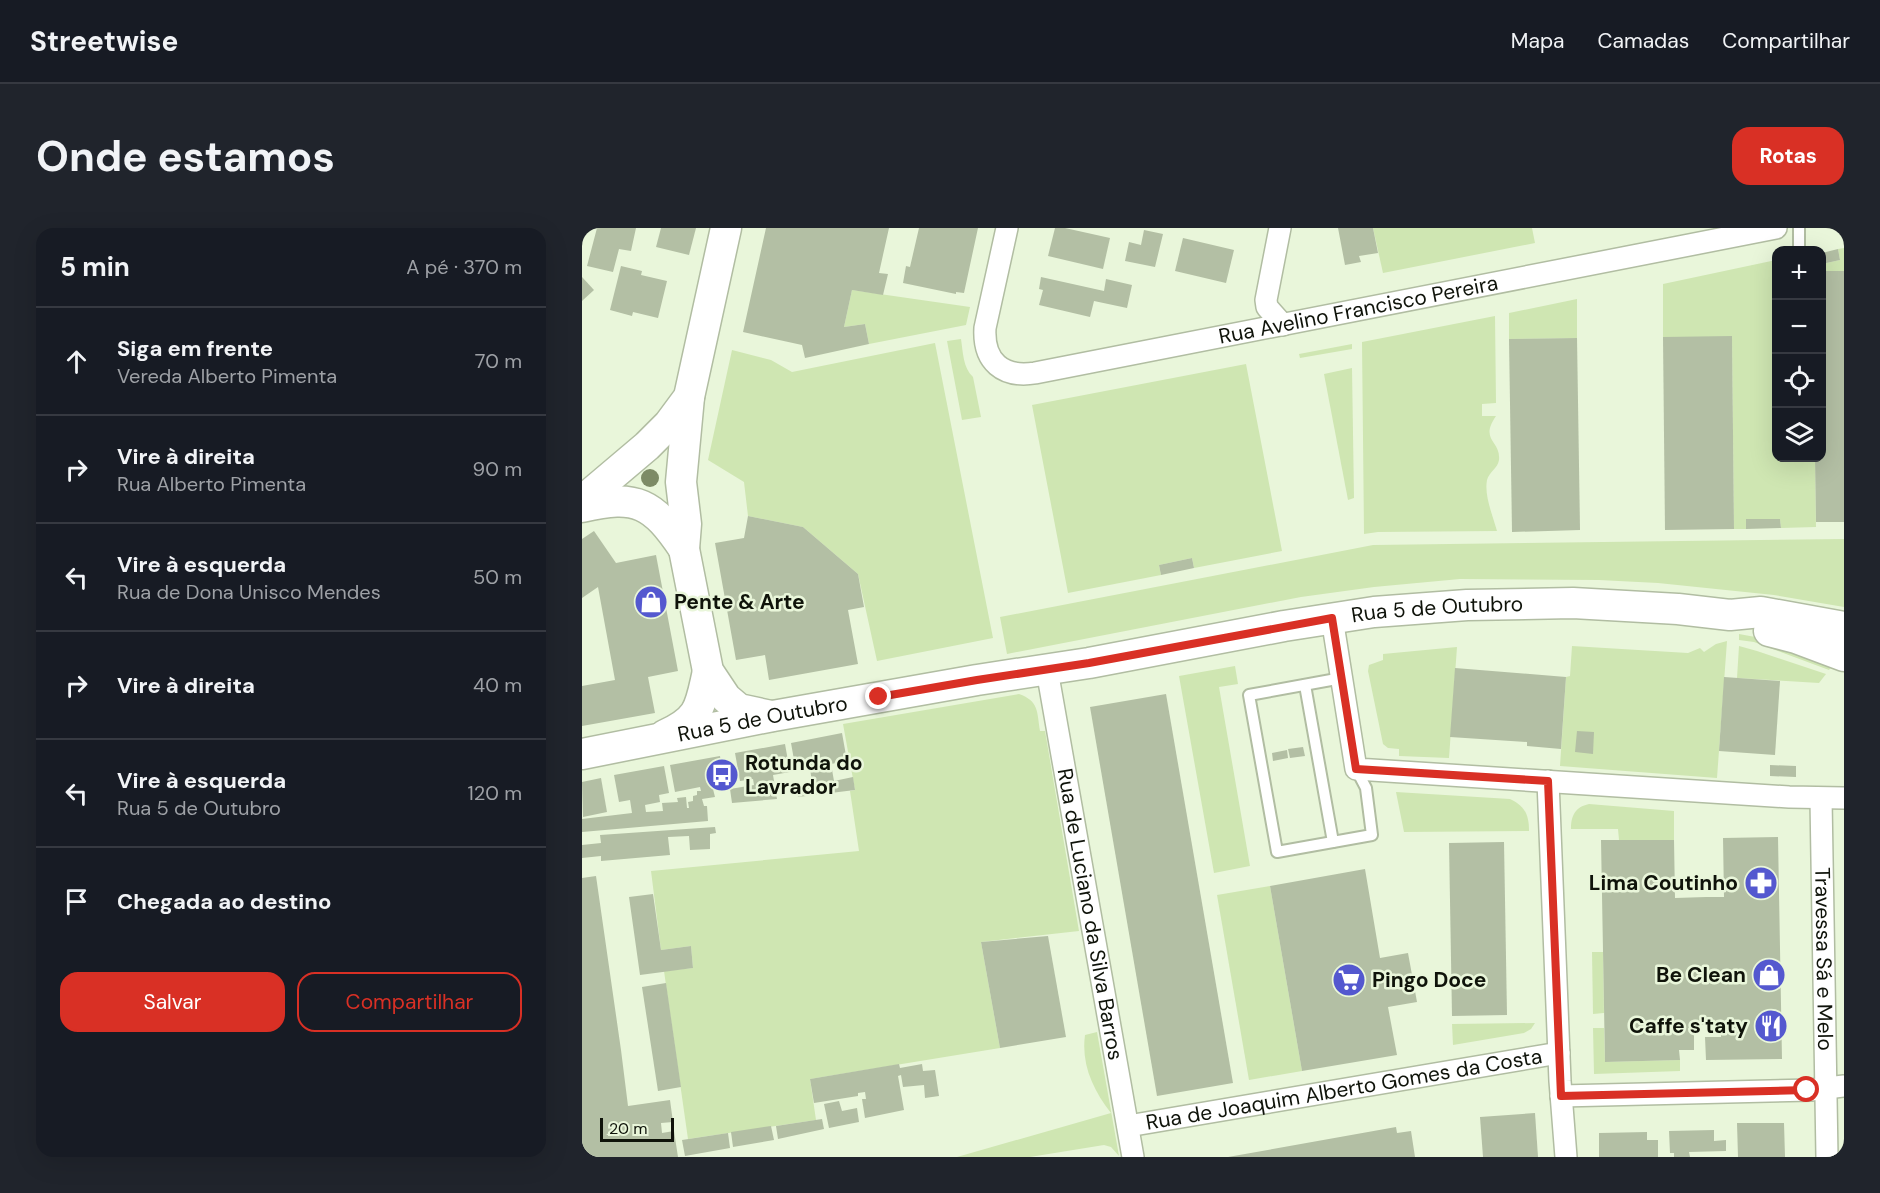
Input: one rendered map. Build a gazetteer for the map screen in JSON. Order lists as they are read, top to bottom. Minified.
{"streets":{"main road":["Rua 5 de Outubro"],"street":["Rua Avelino Francisco Pereira","Rua de Luciano da Silva Barros","Travessa Sá e Melo","Rua de Joaquim Alberto Gomes da Costa"]},"crossings":[["Rua 5 de Outubro","Rua de Luciano da Silva Barros"],["Rua de Luciano da Silva Barros","Rua de Joaquim Alberto Gomes da Costa"]],"places":{"shop":["Pente & Arte","Be Clean"],"bus stop":["Rotunda do Lavrador"],"pharmacy":["Lima Coutinho"],"supermarket":["Pingo Doce"],"restaurant":["Caffe s'taty"]},"scale_bar":"20 m","page":{"header":"Streetwise","nav":["Mapa","Camadas","Compartilhar"],"buttons":["Rotas",["Salvar","Compartilhar"]],"title":"Onde estamos","heading":["5 min","A pé · 370 m"],"map_buttons":["+","−"],"list":[["Siga em frente","Vereda Alberto Pimenta","70 m"],["Vire à direita","Rua Alberto Pimenta","90 m"],["Vire à esquerda","Rua de Dona Unisco Mendes","50 m"],["Vire à direita","40 m"],["Vire à esquerda","Rua 5 de Outubro","120 m"],"Chegada ao destino"],"scale":"20 m"}}
